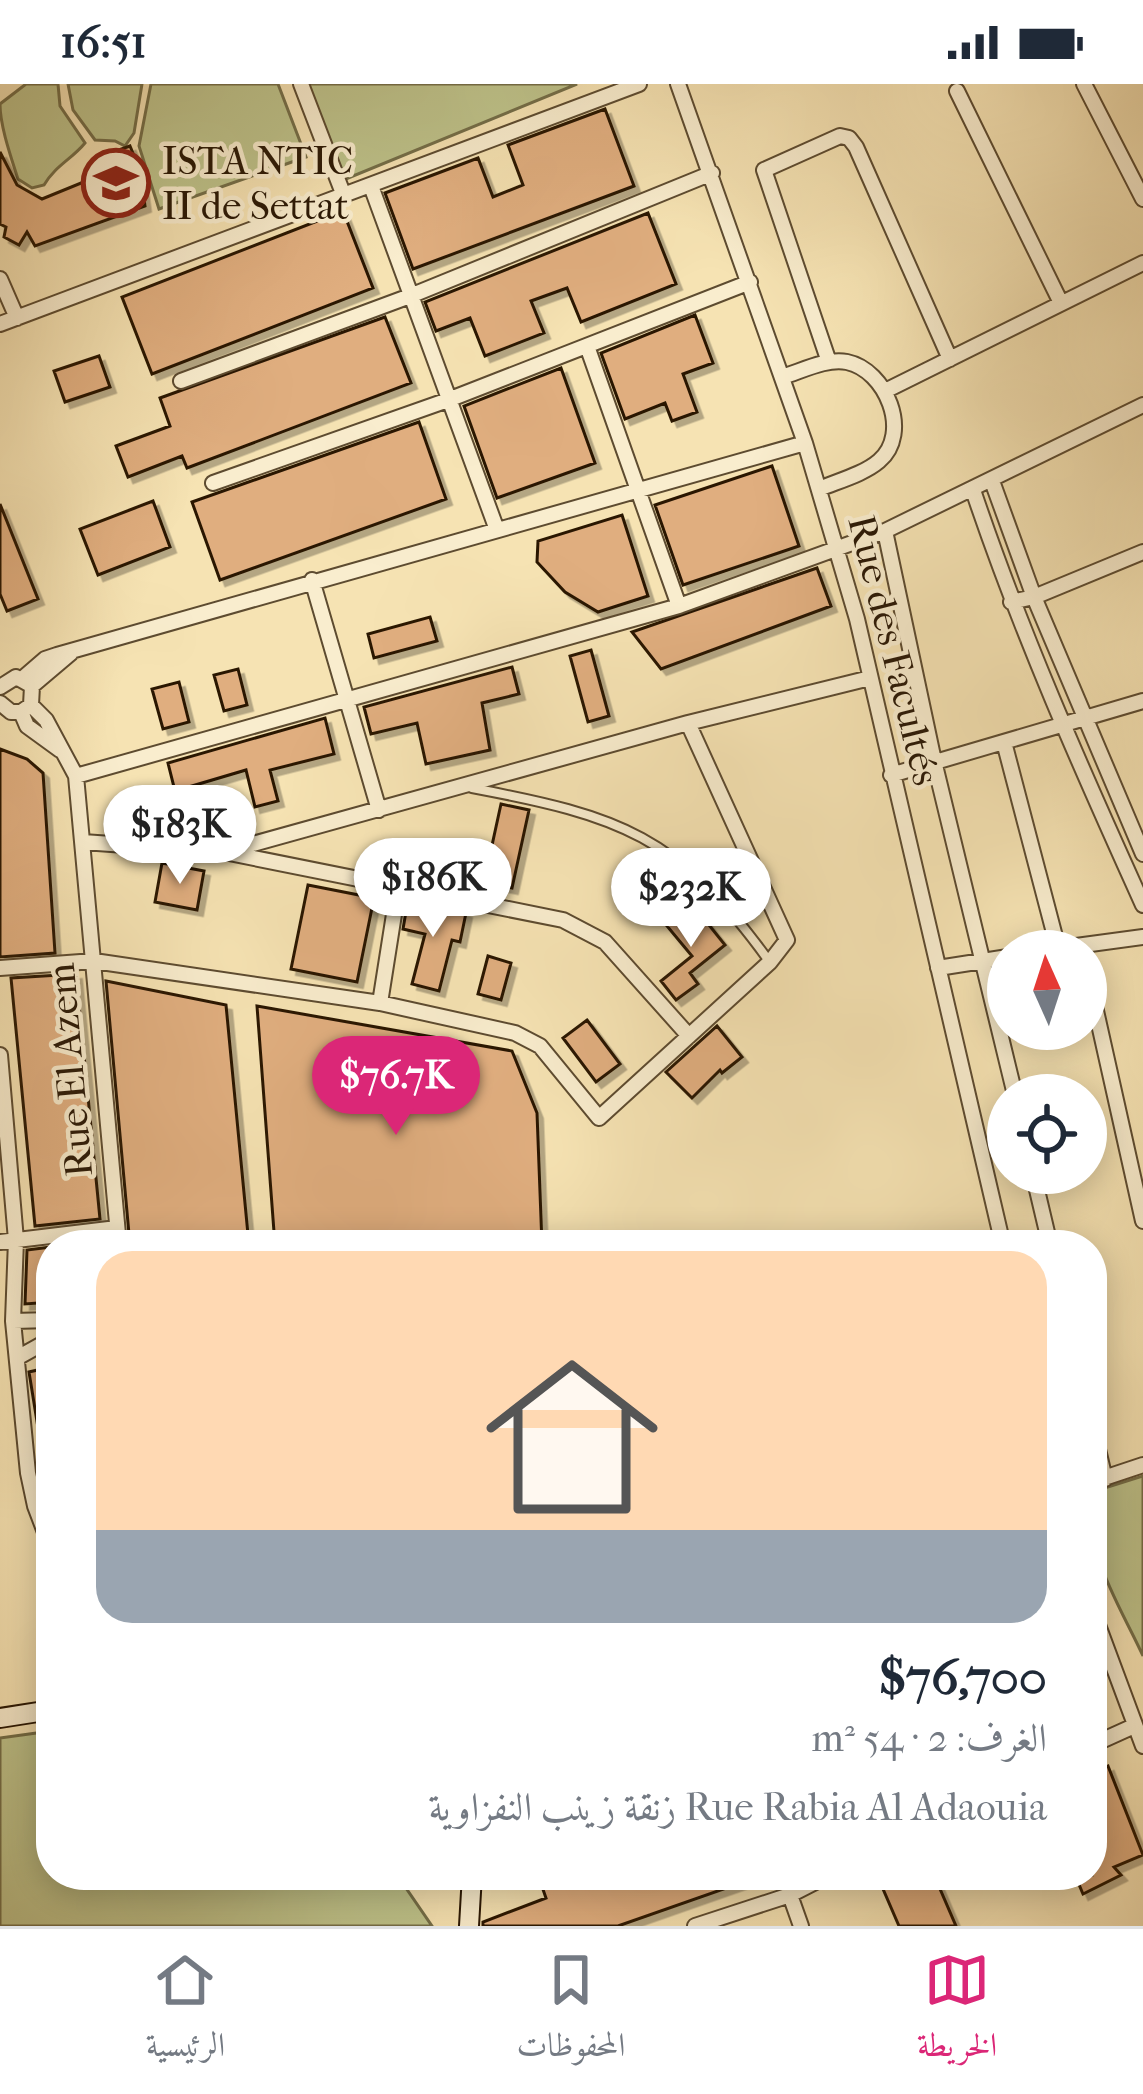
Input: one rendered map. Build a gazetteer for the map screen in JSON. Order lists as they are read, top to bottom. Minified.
{"streets":{"street":["Rue des Facultés","Rue El Azem"]},"places":{"school or university":["ISTA NTIC II de Settat"]},"north":"top","page":{"status":"16:51","price":["$183K","$186K","$232K","$76.7K"],"list":[{"name":"$76,700","note":"الغرف: 2 · 54 m² · Rue Rabia Al Adaouia زنقة زينب النفزاوية"}],"tabs":["الخريطة","المحفوظات","الرئيسية"]}}
